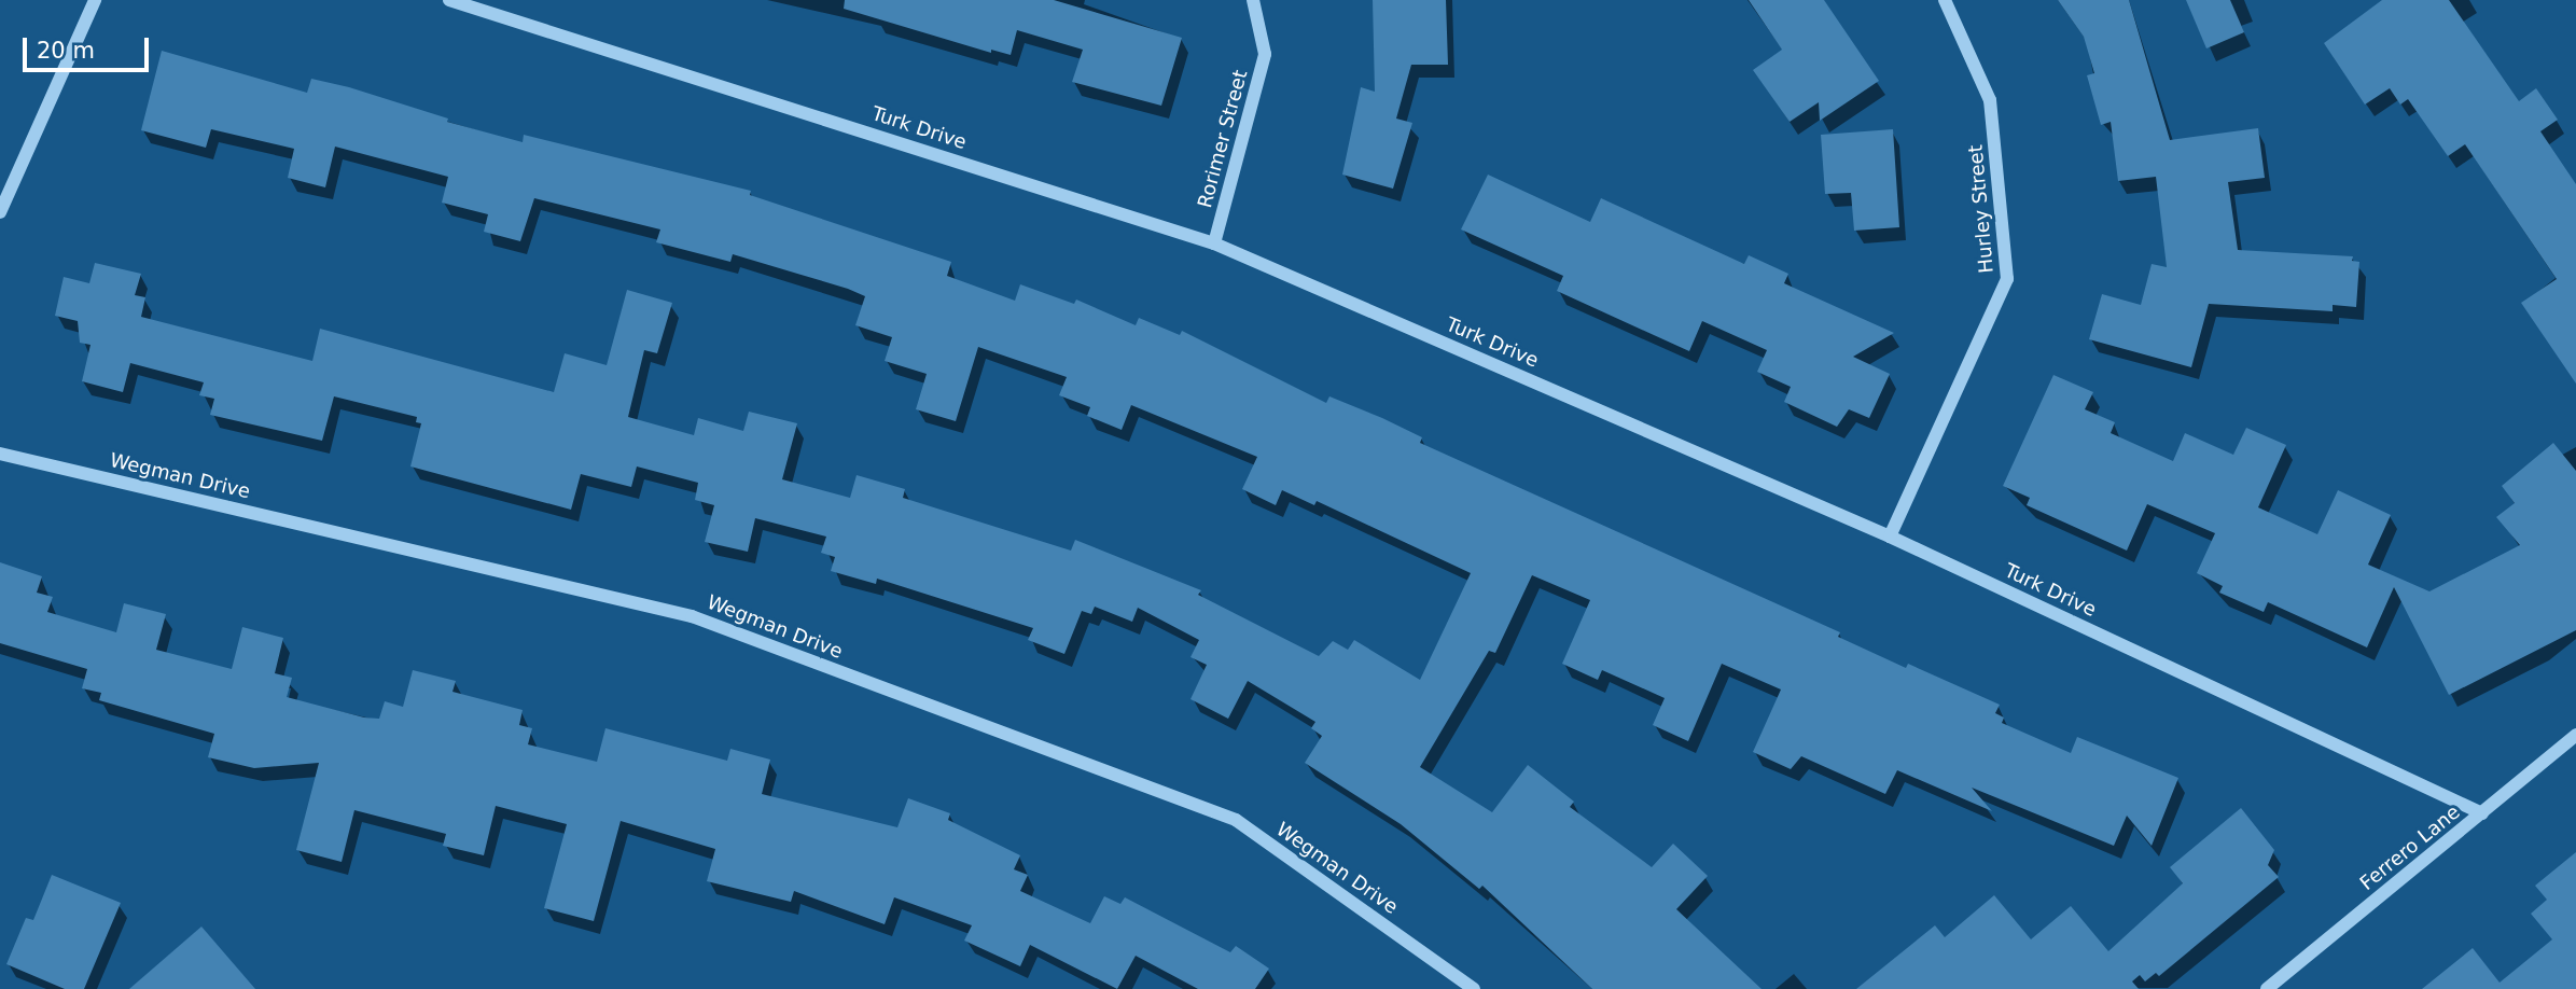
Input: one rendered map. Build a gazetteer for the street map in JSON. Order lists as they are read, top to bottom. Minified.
{"streets":{"street":["Turk Drive","Rorimer Street","Hurley Street","Wegman Drive","Ferrero Lane"]},"crossings":[["Turk Drive","Rorimer Street"],["Turk Drive","Hurley Street"],["Turk Drive","Ferrero Lane"]],"scale_bar":"20 m"}
